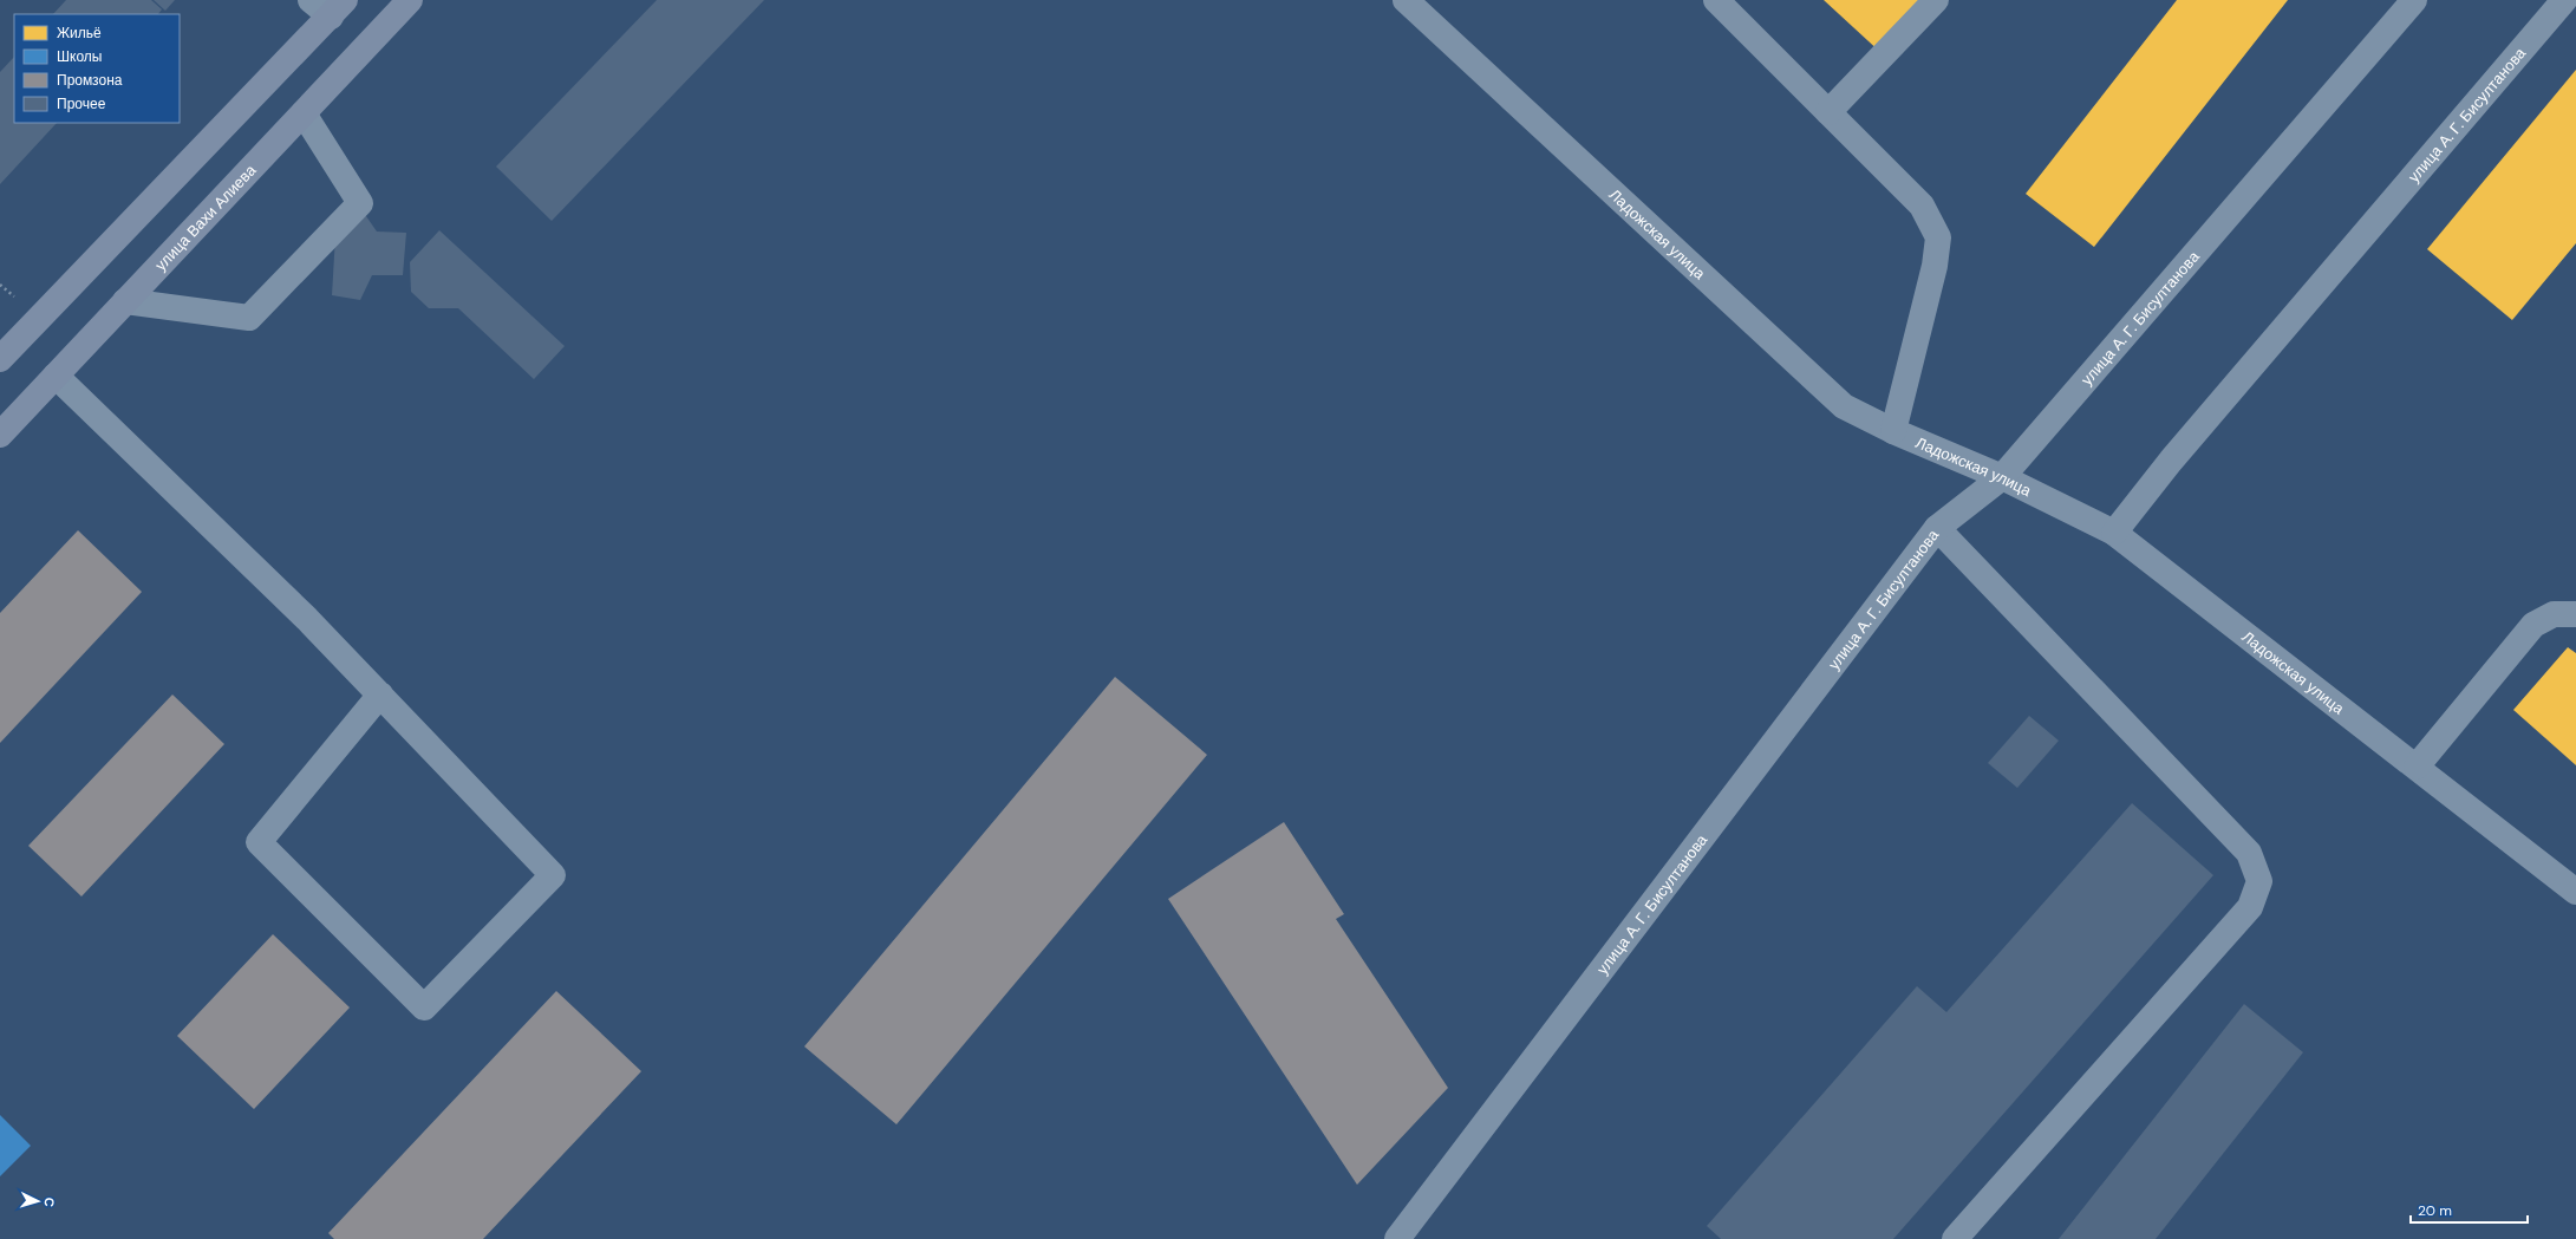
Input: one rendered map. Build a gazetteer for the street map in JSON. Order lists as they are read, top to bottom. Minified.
{"streets":{"main road":["улица Вахи Алиева"],"street":["улица А. Г. Бисултанова","Ладожская улица"]},"crossings":[["улица А. Г. Бисултанова","Ладожская улица"]],"legend":["Жильё","Школы","Промзона","Прочее"],"scale_bar":"20 m","north":"right"}
